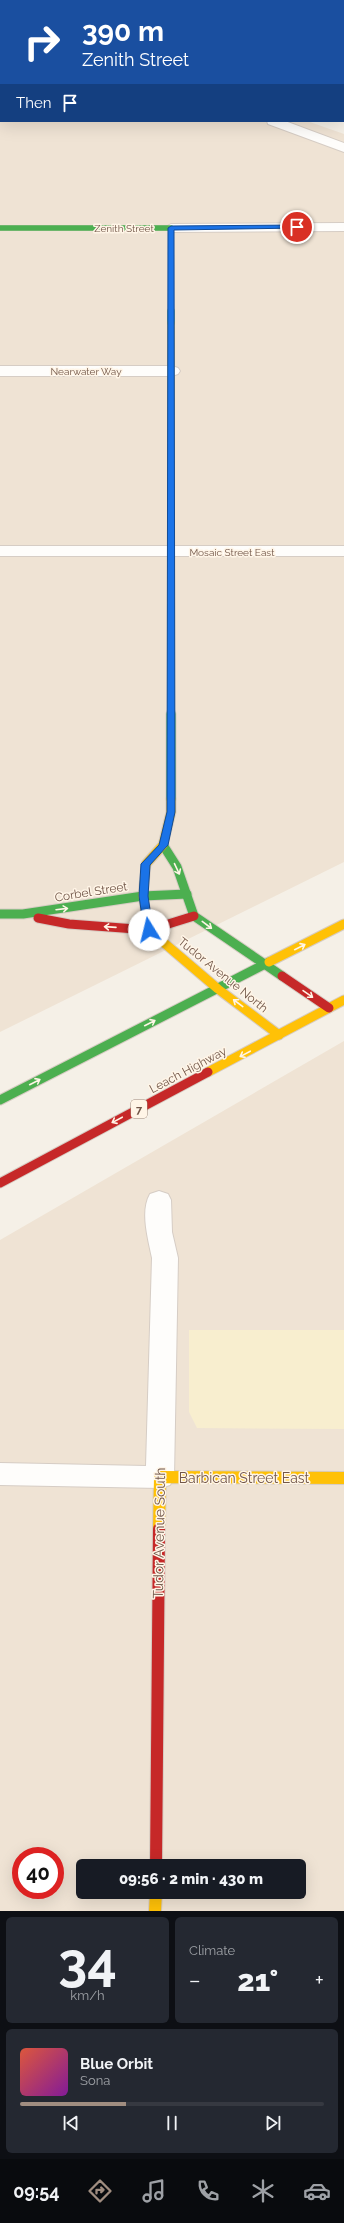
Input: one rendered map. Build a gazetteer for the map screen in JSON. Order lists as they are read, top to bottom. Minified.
{"streets":{"main road":["Zenith Street","Corbel Street","Tudor Avenue North","Leach Highway","7","Barbican Street East","Tudor Avenue South"],"street":["Nearwater Way","Mosaic Street East"]},"crossings":[["Corbel Street","Tudor Avenue North"],["Tudor Avenue North","Leach Highway"],["Barbican Street East","Tudor Avenue South"]],"page":{"turn":["390 m","Zenith Street"],"then":"Then","limit":"40","trip":"09:56 · 2 min · 430 m","tile":[["34","km/h"],"Climate"],"heat":["−","21°","+"],"song":["Blue Orbit","Sona"],"tabs":"09:54"}}
